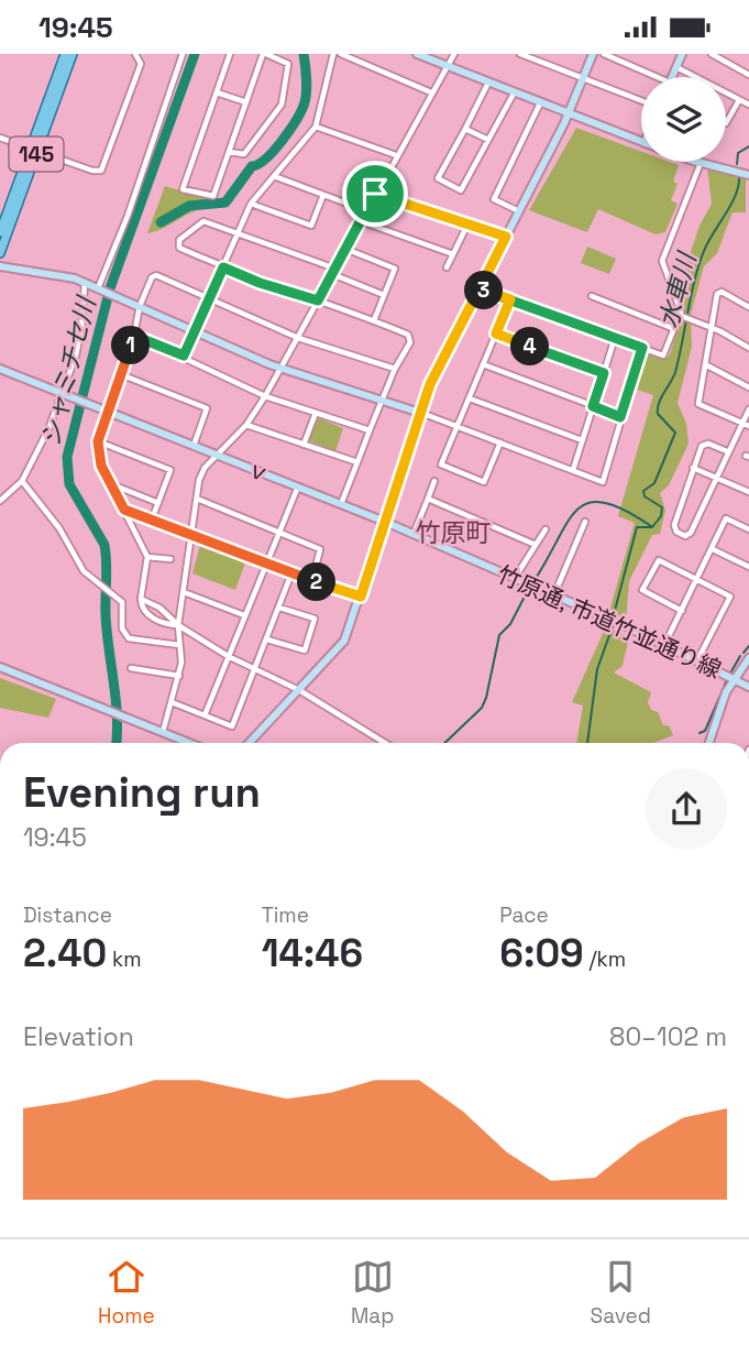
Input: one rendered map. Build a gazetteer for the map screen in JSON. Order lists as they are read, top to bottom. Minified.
{"streets":{"main road":["145"],"street":["ｖ","竹原通, 市道竹並通り線"]},"crossings":[["ｖ","竹原通, 市道竹並通り線"]],"districts":["竹原町"],"water":["水車川","シャミチセ川"],"page":{"status":"19:45","pins":["3","1","4","2"],"heading":["Evening run","19:45"],"stats":[["Distance","2.40 km"],["Time","14:46"],["Pace","6:09 /km"]],"chart":["Elevation","80–102 m"],"tabs":["Home","Map","Saved"]}}
